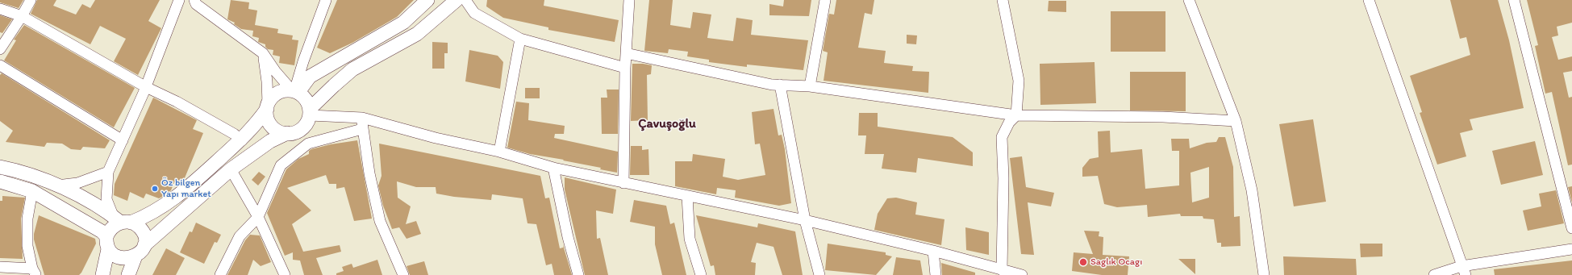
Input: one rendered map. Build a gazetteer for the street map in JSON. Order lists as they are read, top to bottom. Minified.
{"districts":["Çavuşoğlu"],"places":["Öz bilgen Yapı market","Saglık Ocagı"]}
